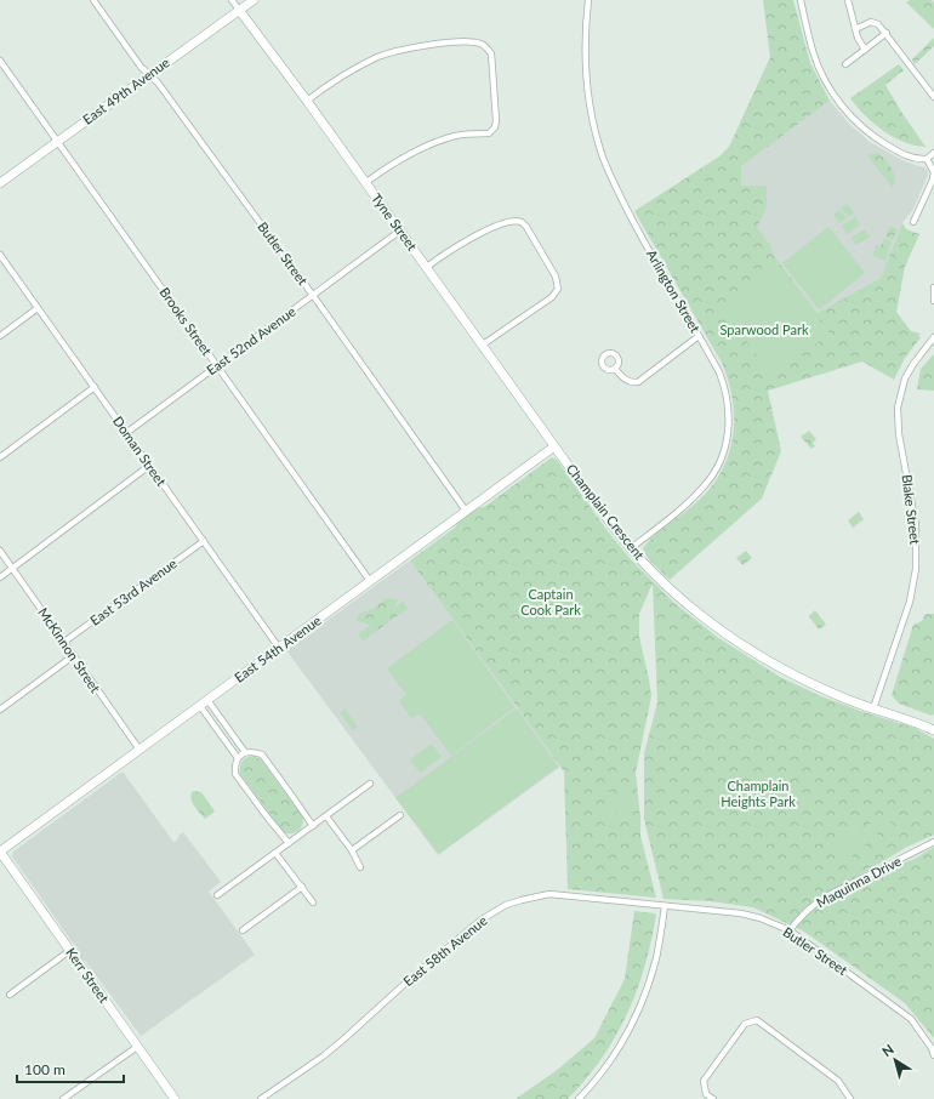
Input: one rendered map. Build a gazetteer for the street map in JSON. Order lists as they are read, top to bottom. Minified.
{"streets":{"street":["East 49th Avenue","Tyne Street","Butler Street","Arlington Street","Brooks Street","East 52nd Avenue","Doman Street","Blake Street","Champlain Crescent","East 53rd Avenue","East 54th Avenue","McKinnon Street","Maquinna Drive","East 58th Avenue","Kerr Street"]},"crossings":[["East 49th Avenue","Tyne Street"],["East 49th Avenue","Butler Street"],["East 49th Avenue","Brooks Street"],["Tyne Street","East 52nd Avenue"],["Tyne Street","Champlain Crescent"],["Tyne Street","East 54th Avenue"],["Butler Street","East 52nd Avenue"],["Butler Street","East 54th Avenue"],["Butler Street","Maquinna Drive"],["Butler Street","East 58th Avenue"],["Arlington Street","Champlain Crescent"],["Brooks Street","East 52nd Avenue"],["Brooks Street","East 54th Avenue"],["East 52nd Avenue","Doman Street"],["Doman Street","East 53rd Avenue"],["Doman Street","East 54th Avenue"],["Blake Street","Champlain Crescent"],["Champlain Crescent","East 54th Avenue"],["East 53rd Avenue","McKinnon Street"],["East 54th Avenue","McKinnon Street"],["East 54th Avenue","Kerr Street"]],"parks":["Sparwood Park","Captain Cook Park","Champlain Heights Park"],"scale_bar":"100 m","north":"top left"}
